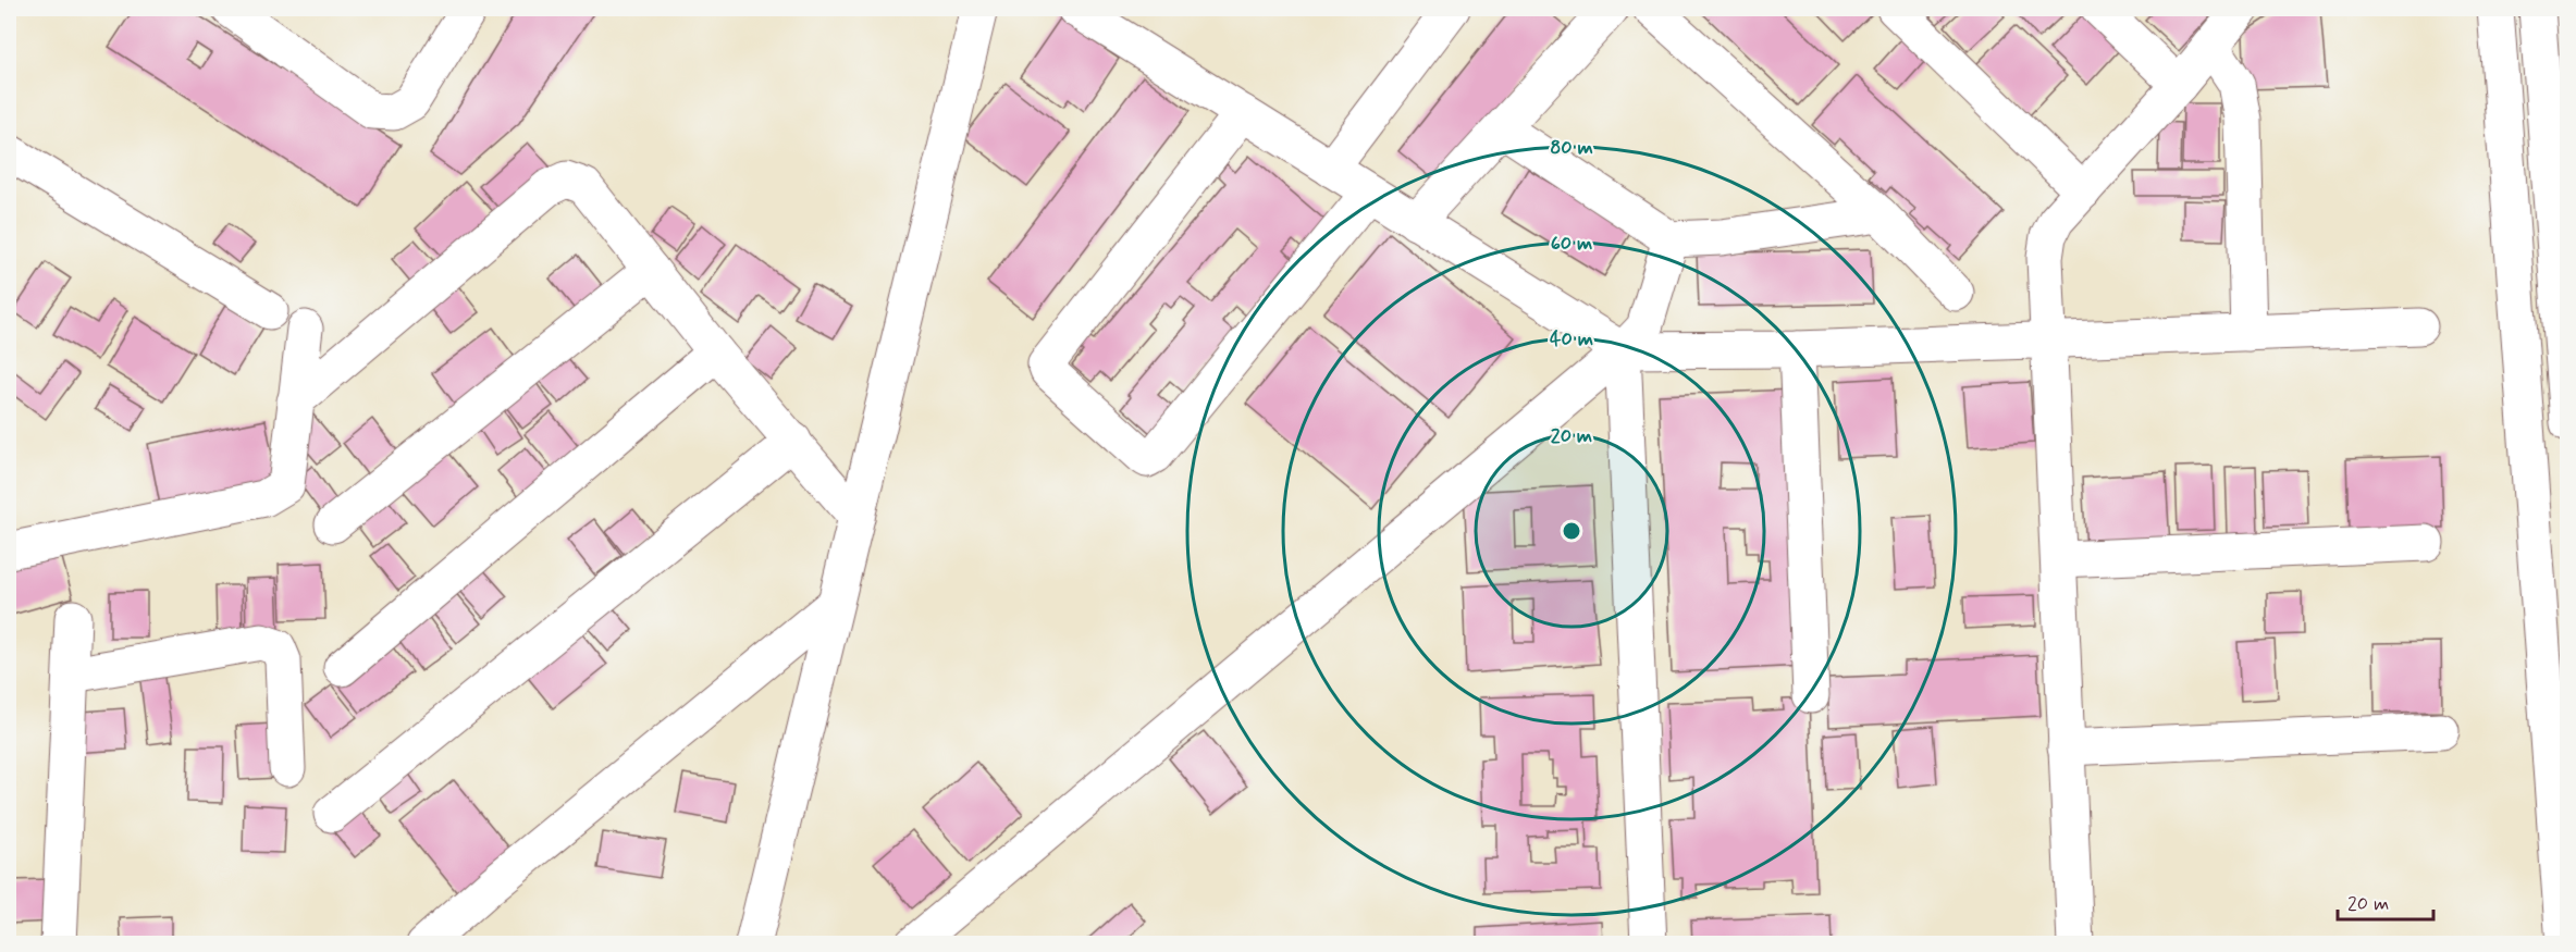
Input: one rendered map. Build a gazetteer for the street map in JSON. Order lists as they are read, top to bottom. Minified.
{"scale_bar":"20 m","rings":["80 m","60 m","40 m","20 m"]}
